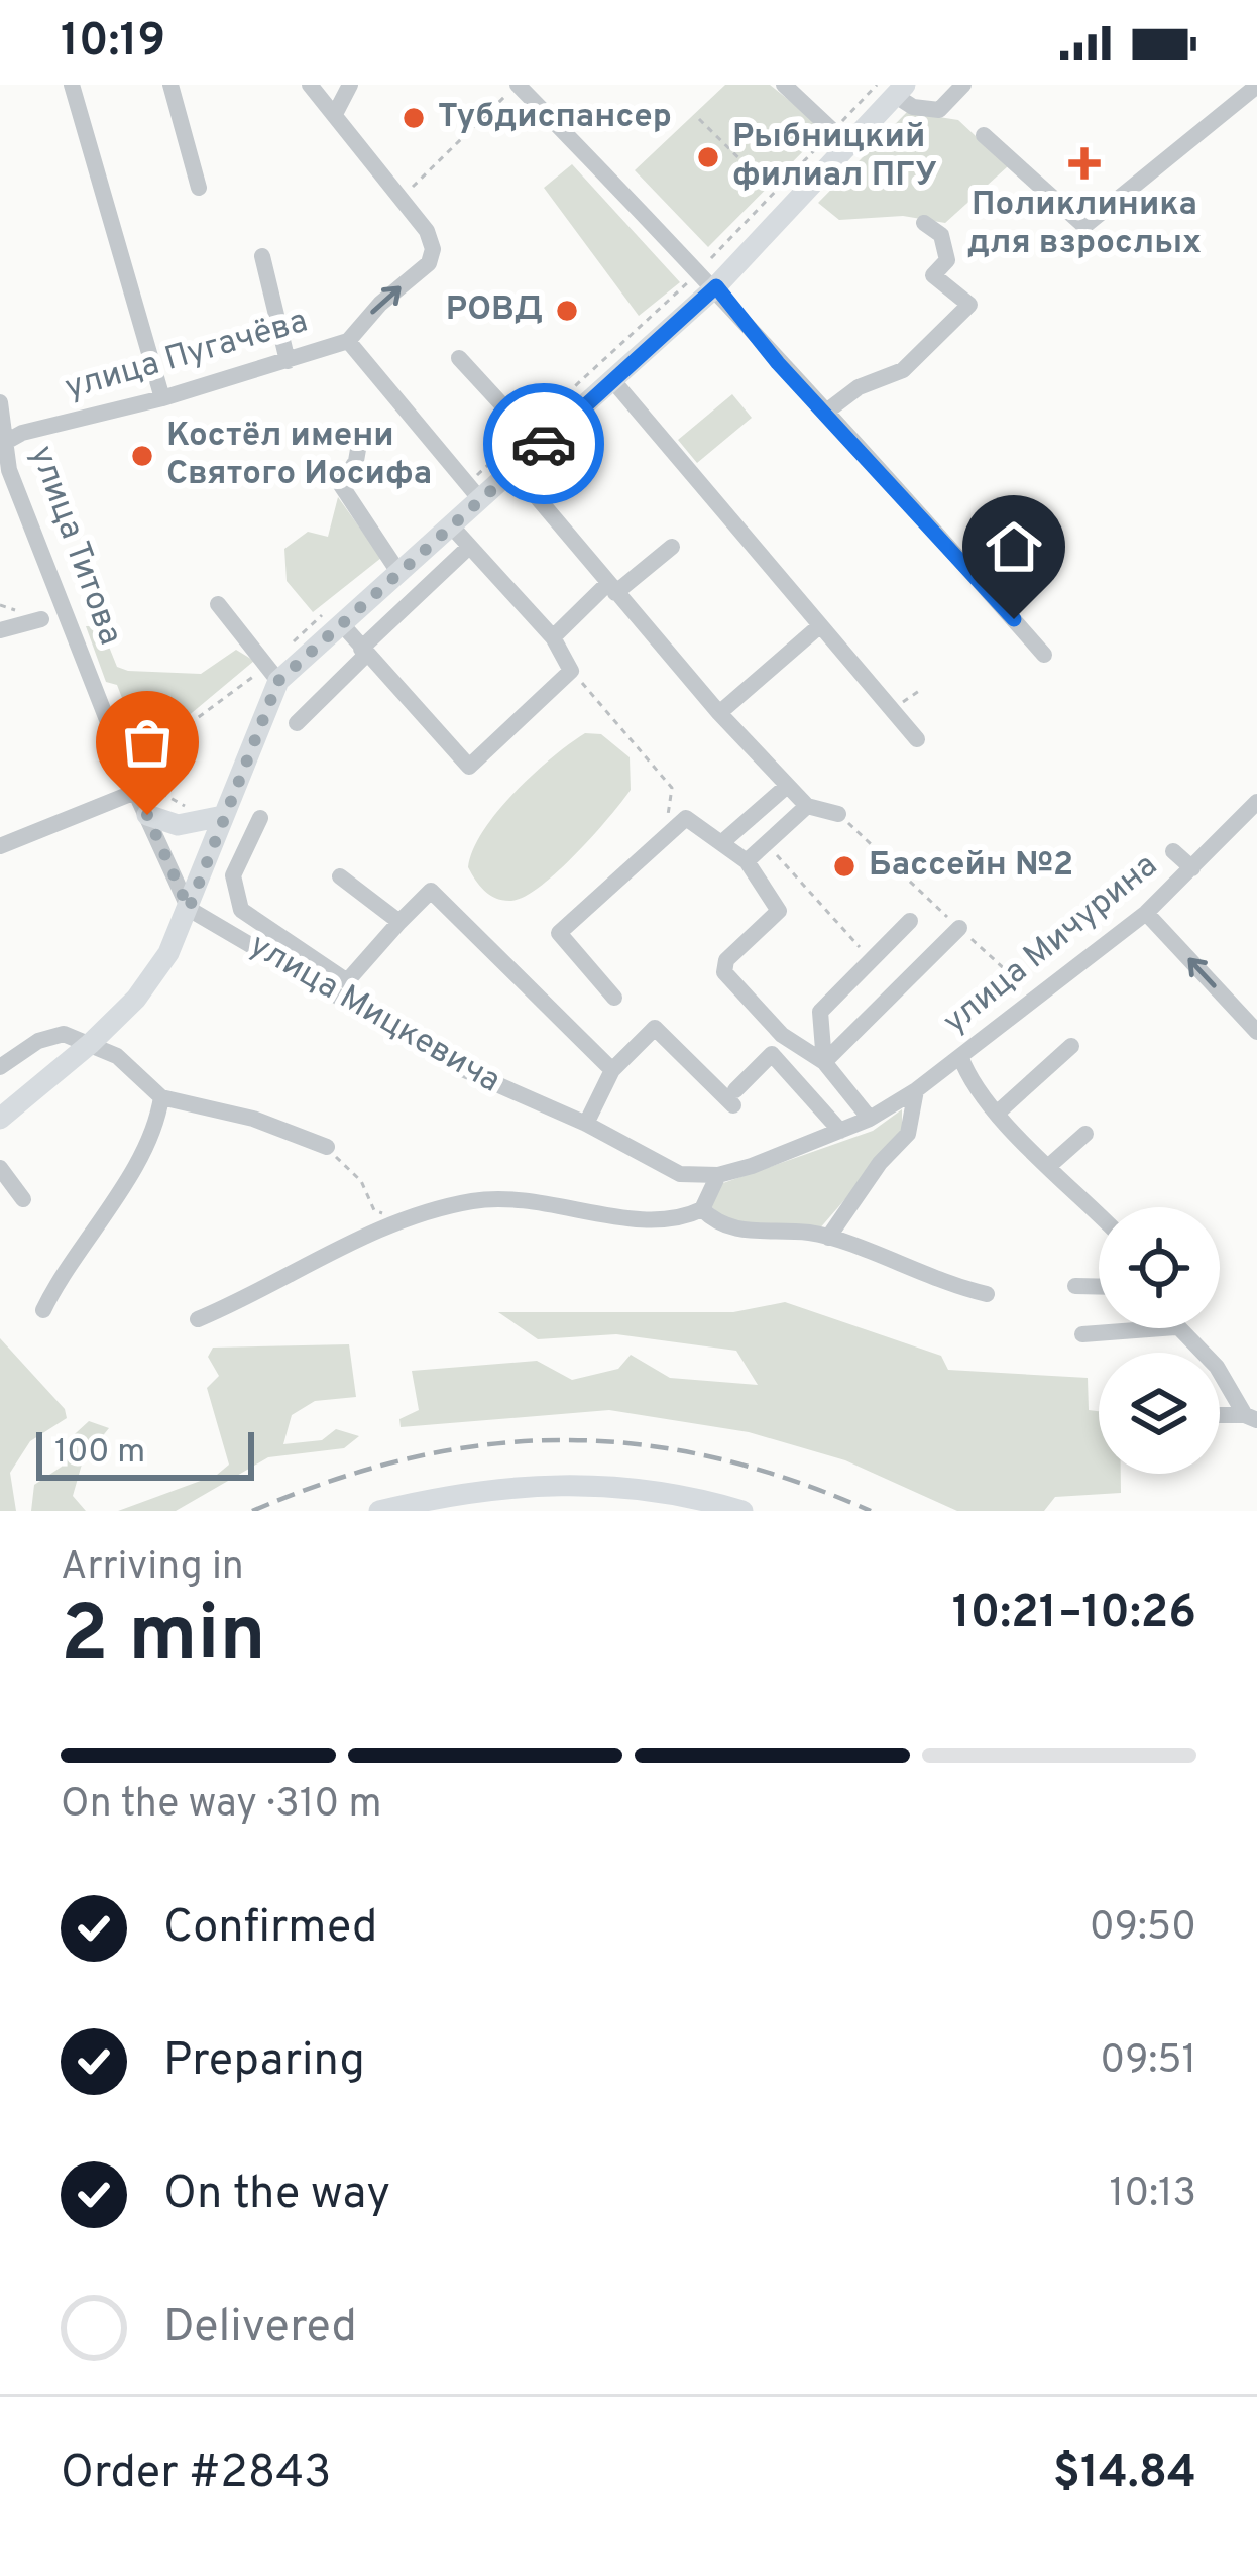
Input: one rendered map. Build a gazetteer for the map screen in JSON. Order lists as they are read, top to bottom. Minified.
{"streets":{"street":["улица Пугачёва","улица Титова","улица Мичурина","улица Мицкевича"]},"crossings":[["улица Пугачёва","улица Титова"],["улица Титова","улица Мицкевича"]],"places":{"other":["Тубдиспансер","Рыбницкий филиал ПГУ","РОВД","Костёл имени Святого Иосифа","Бассейн №2"],"health":["Поликлиника для взрослых"]},"scale_bar":"100 m","page":{"status":"10:19","scale":"100 m","heading":["2 min","Arriving in","10:21–10:26"],"panel":["Order #2843","$14.84"],"bar":"On the way · 310 m","list":[["Confirmed","09:50"],["Preparing","09:51"],["On the way","10:13"],"Delivered"]}}
